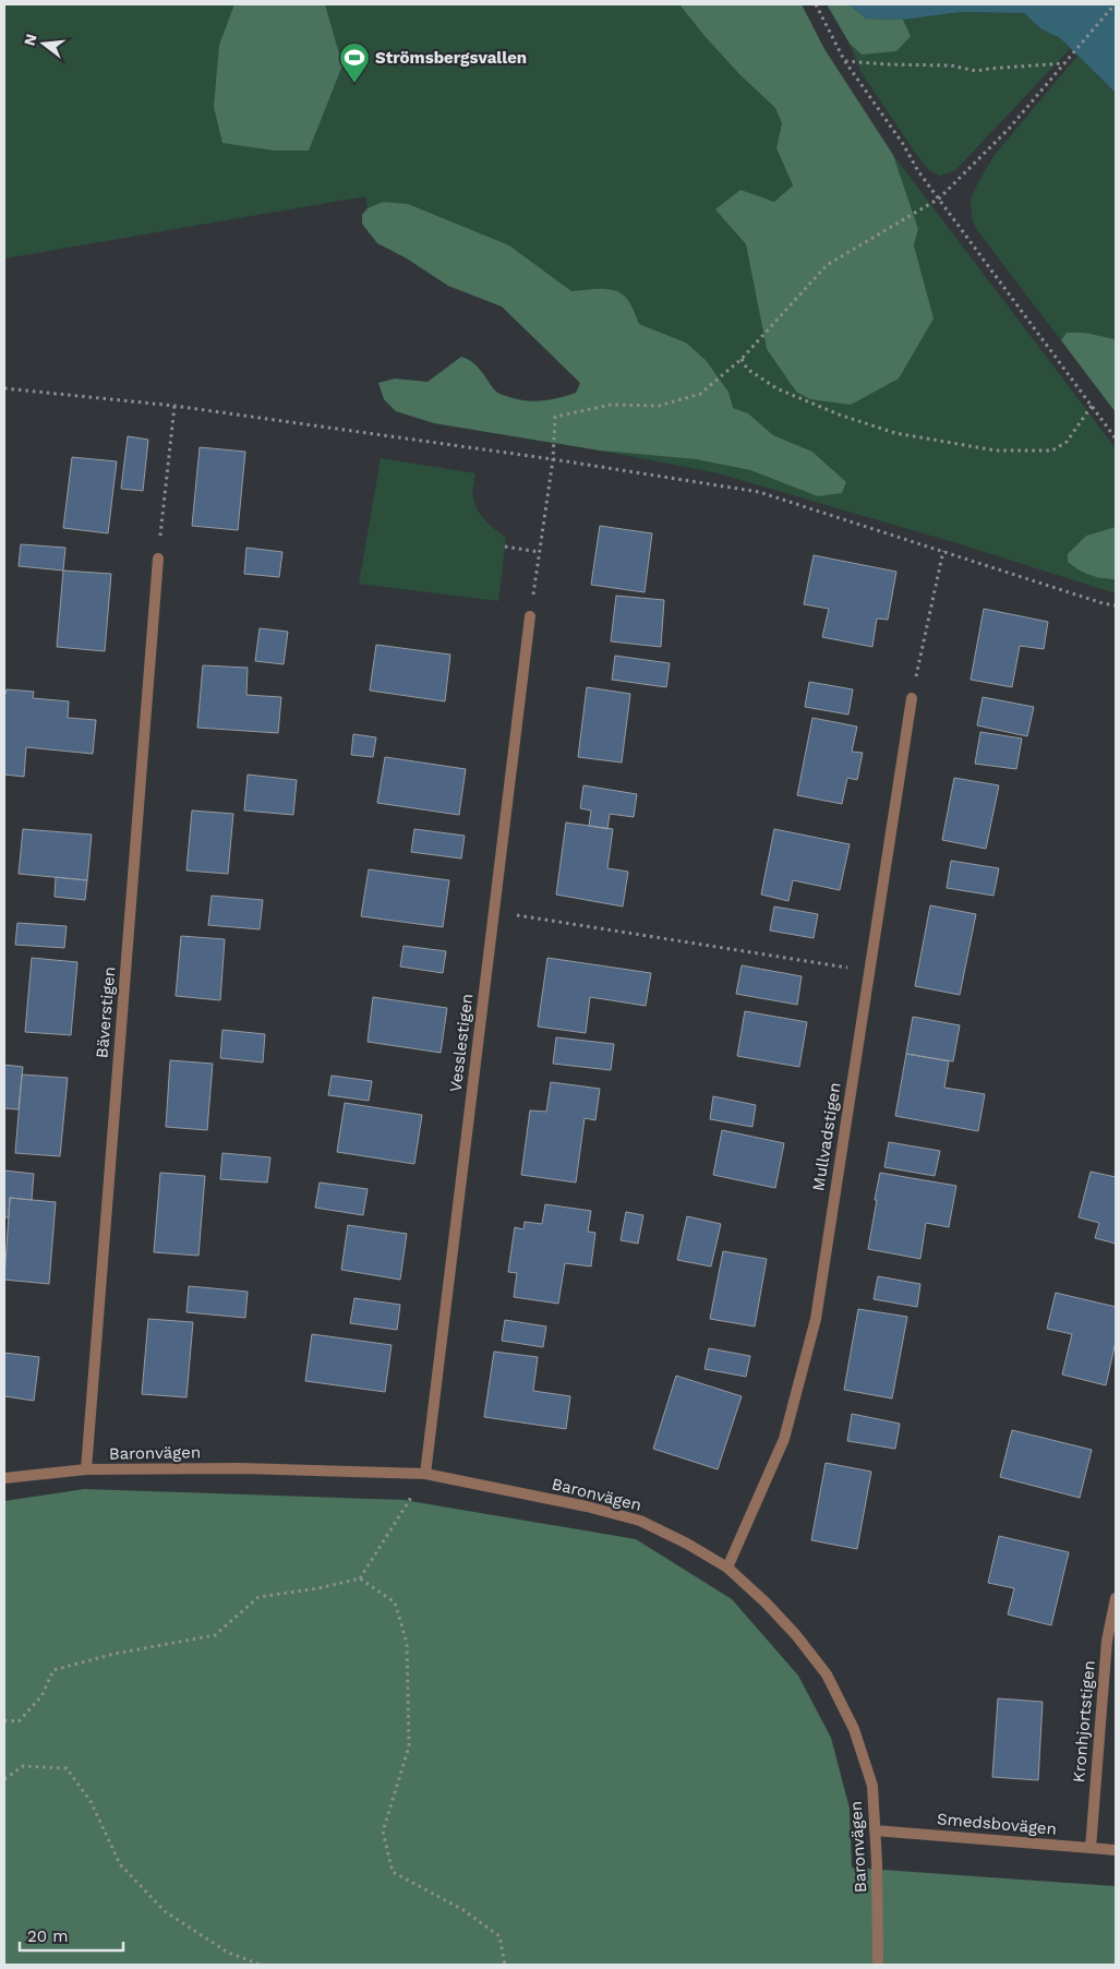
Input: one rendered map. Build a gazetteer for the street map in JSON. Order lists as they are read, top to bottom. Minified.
{"streets":{"street":["Bäverstigen","Vesslestigen","Mullvadstigen","Baronvägen","Kronhjortstigen","Smedsbovägen"]},"crossings":[["Bäverstigen","Baronvägen"],["Vesslestigen","Baronvägen"],["Mullvadstigen","Baronvägen"],["Baronvägen","Smedsbovägen"],["Kronhjortstigen","Smedsbovägen"]],"places":{"sports":["Strömsbergsvallen"]},"scale_bar":"20 m","north":"left"}
